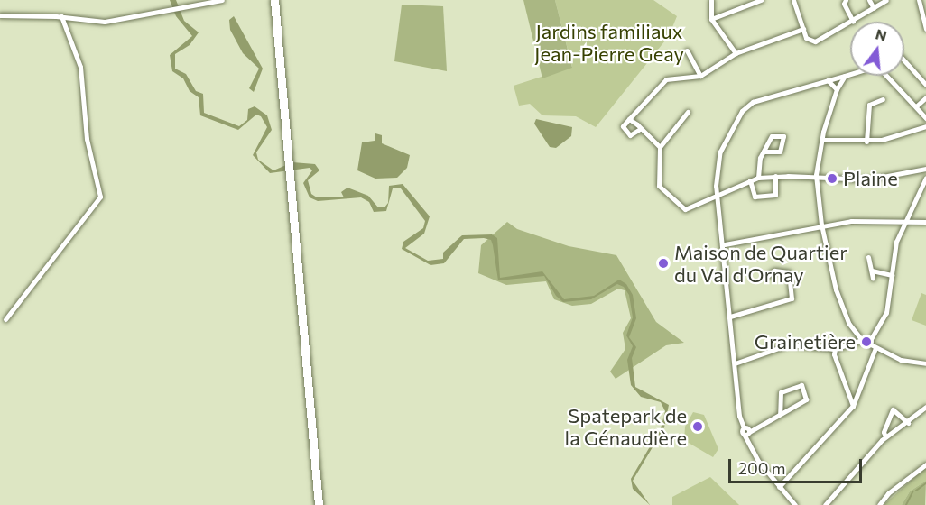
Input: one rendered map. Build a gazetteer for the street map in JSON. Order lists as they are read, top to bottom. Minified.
{"parks":["Jardins familiaux Jean-Pierre Geay"],"places":["Plaine","Maison de Quartier du Val d'Ornay","Grainetière","Spatepark de la Génaudière"],"scale_bar":"200 m","north":"top"}
